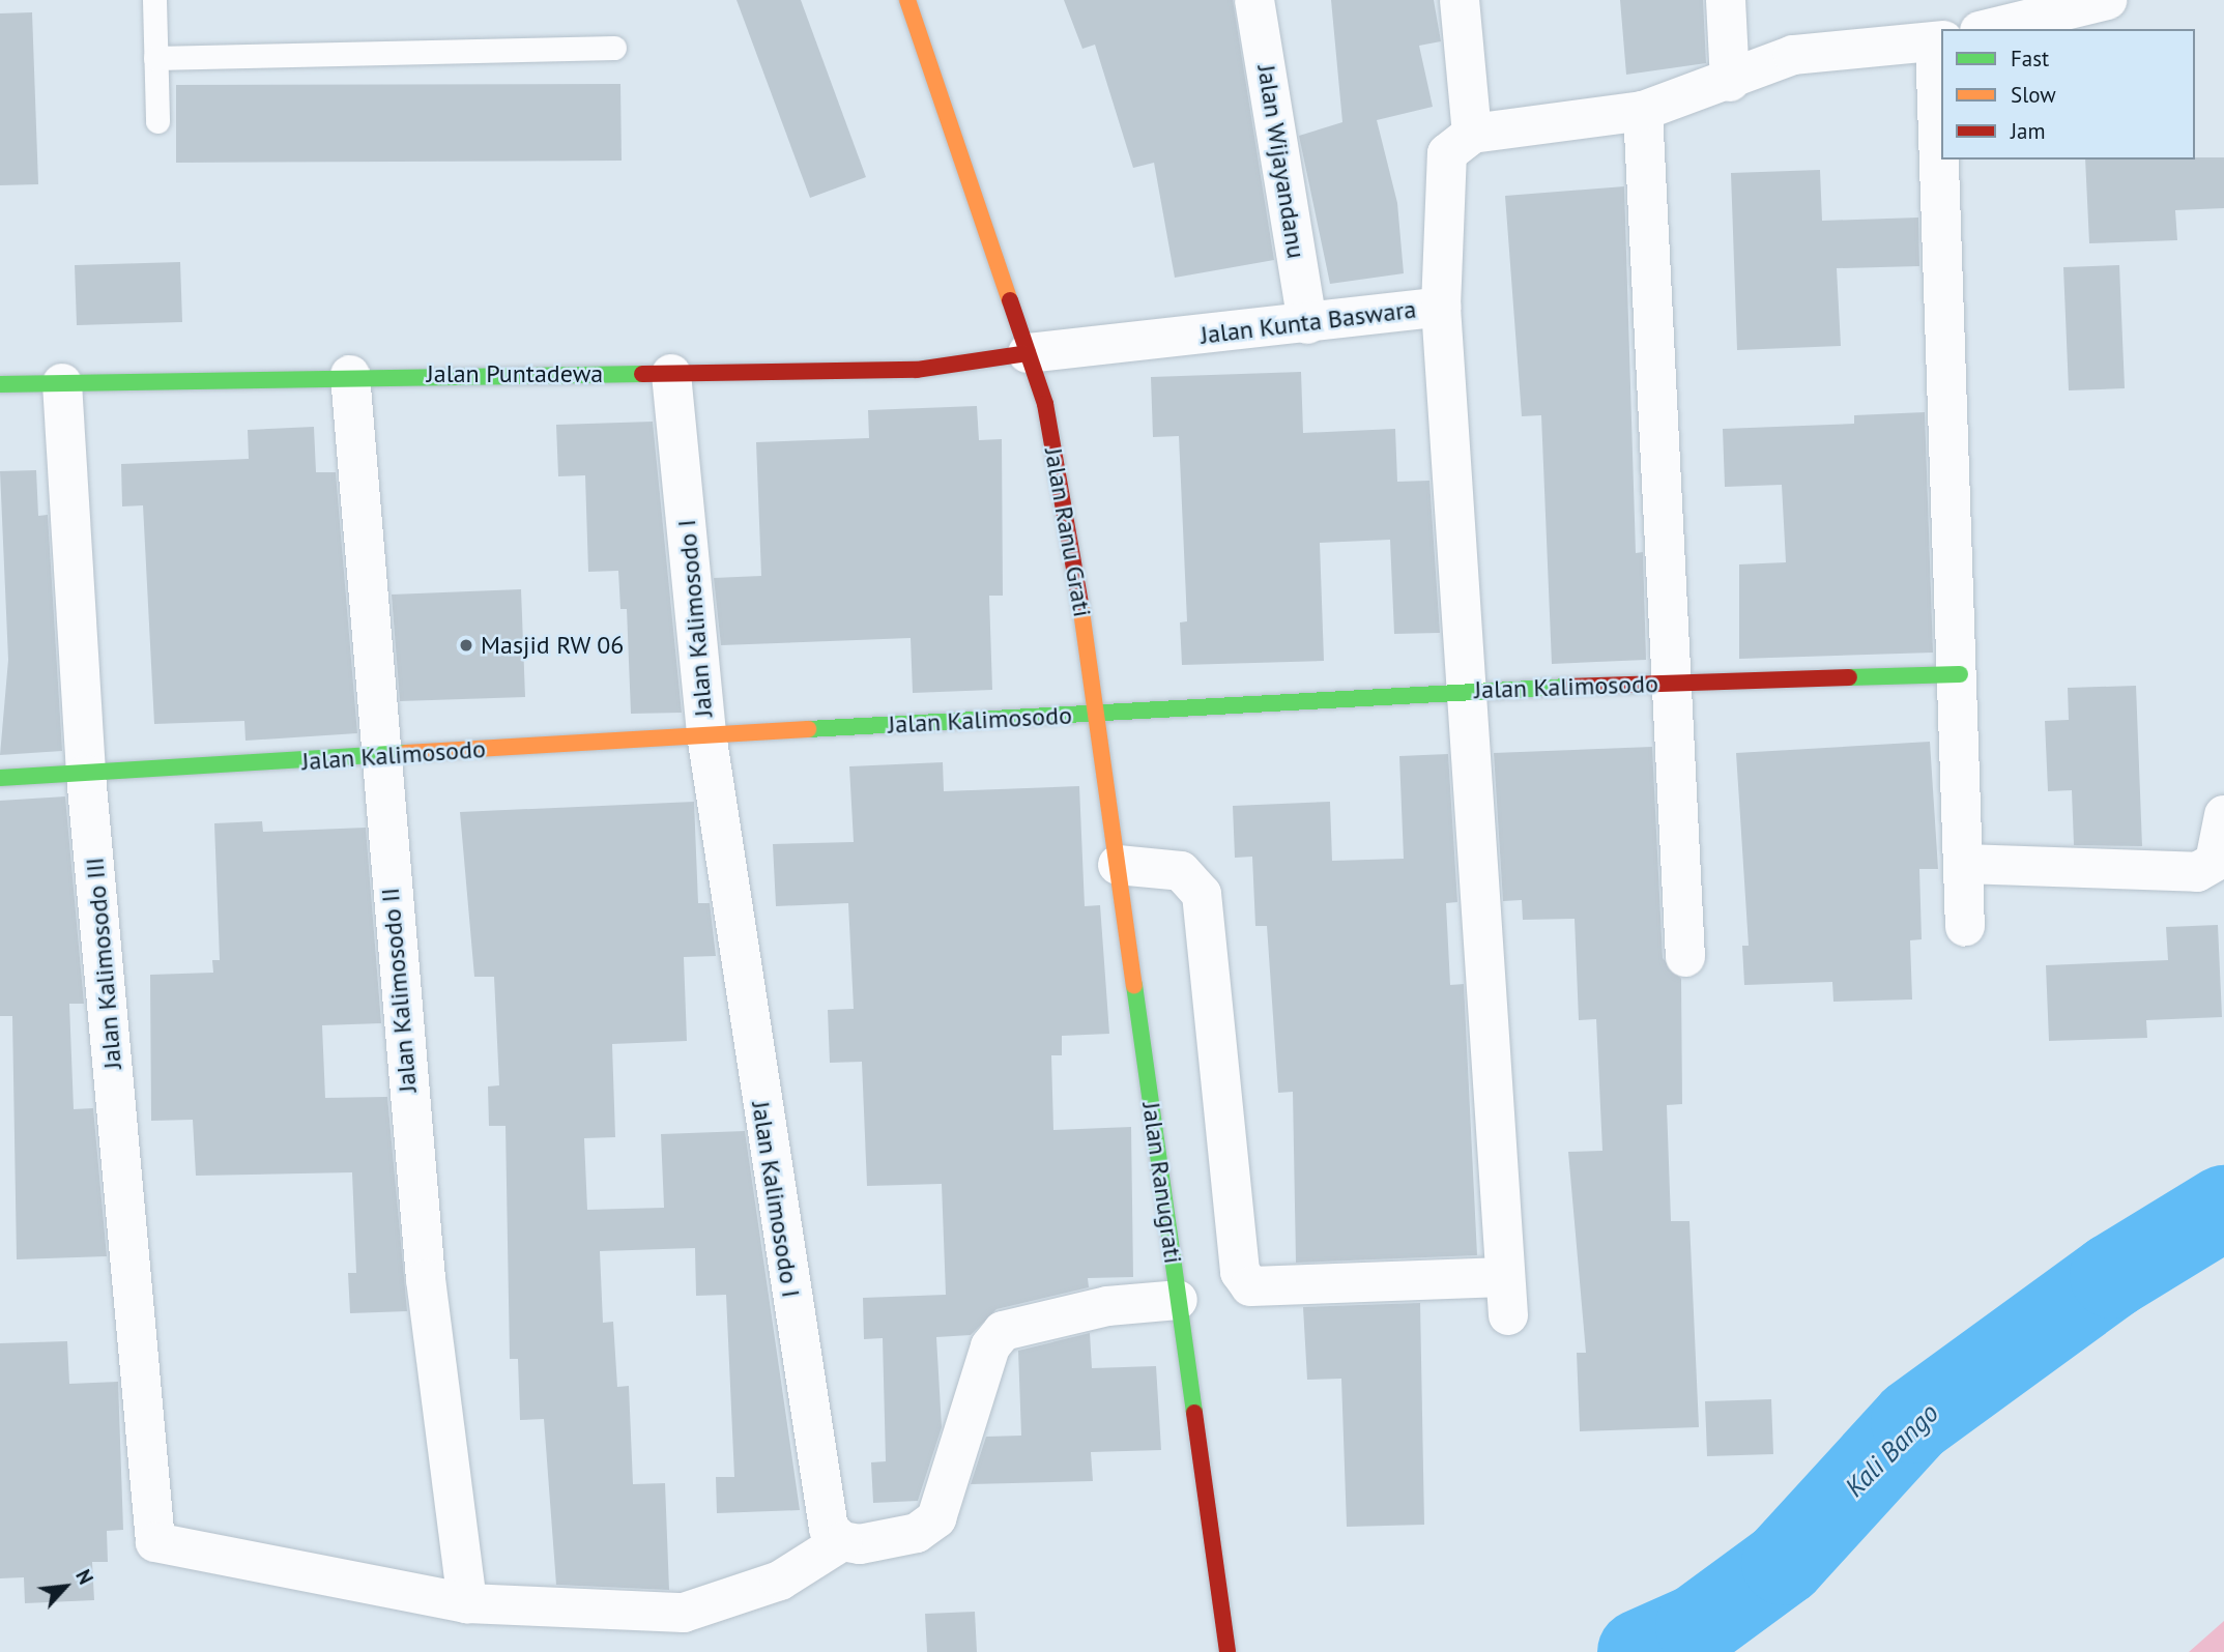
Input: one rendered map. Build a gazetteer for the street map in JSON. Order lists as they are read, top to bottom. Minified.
{"streets":{"street":["Jalan Wijayandanu","Jalan Kunta Baswara","Jalan Puntadewa","Jalan Ranu Grati","Jalan Kalimosodo I","Jalan Kalimosodo","Jalan Kalimosodo III","Jalan Kalimosodo II","Jalan Ranugrati"]},"crossings":[["Jalan Wijayandanu","Jalan Kunta Baswara"],["Jalan Kunta Baswara","Jalan Puntadewa"],["Jalan Kunta Baswara","Jalan Ranu Grati"],["Jalan Puntadewa","Jalan Ranu Grati"],["Jalan Puntadewa","Jalan Kalimosodo I"],["Jalan Puntadewa","Jalan Kalimosodo III"],["Jalan Puntadewa","Jalan Kalimosodo II"],["Jalan Ranu Grati","Jalan Kalimosodo"],["Jalan Ranu Grati","Jalan Ranugrati"],["Jalan Kalimosodo I","Jalan Kalimosodo"],["Jalan Kalimosodo","Jalan Kalimosodo III"],["Jalan Kalimosodo","Jalan Kalimosodo II"],["Jalan Kalimosodo","Jalan Ranugrati"],["Jalan Kalimosodo III","Jalan Kalimosodo II"]],"water":["Kali Bango"],"places":["Masjid RW 06"],"legend":["Fast","Slow","Jam"],"north":"top right"}
